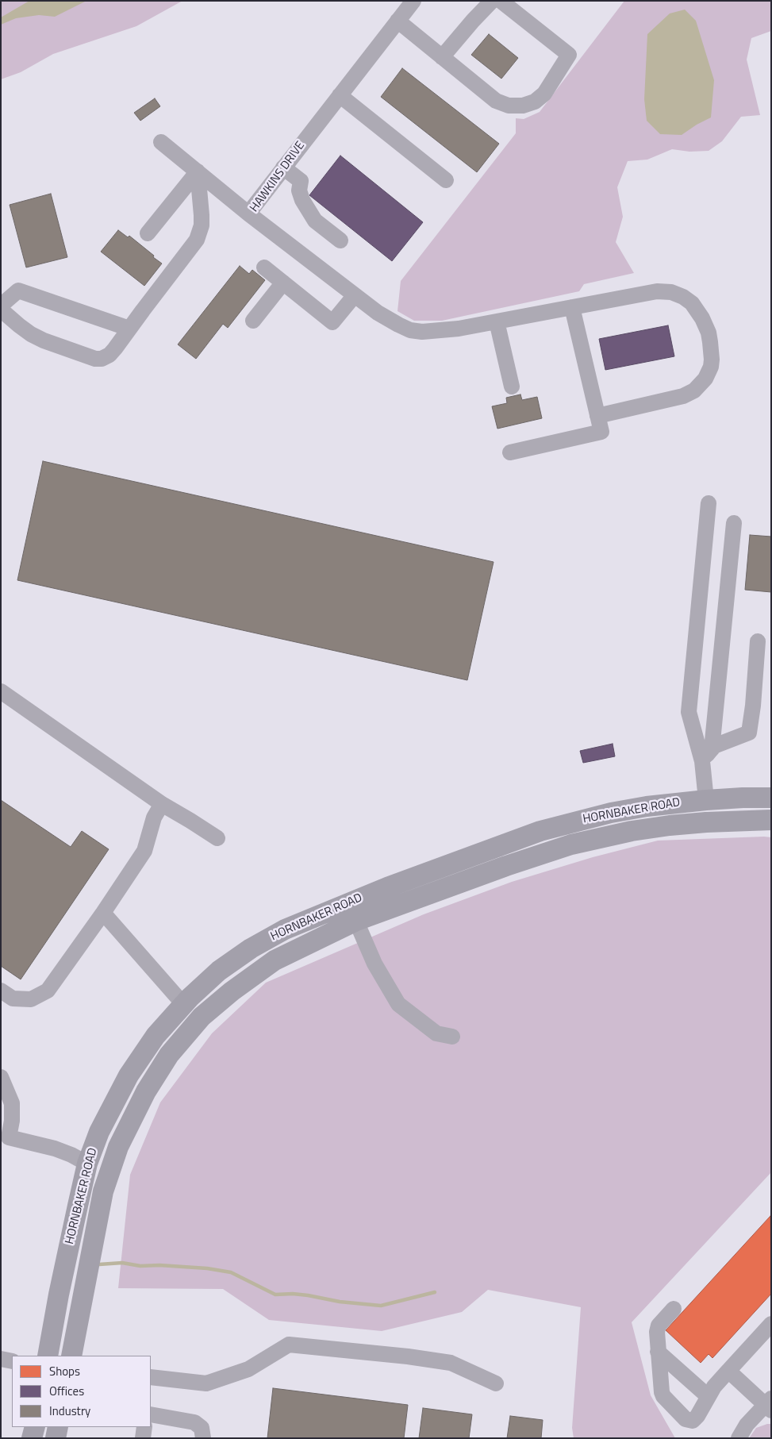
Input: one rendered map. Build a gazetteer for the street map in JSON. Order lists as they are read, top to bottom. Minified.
{"streets":{"main road":["HORNBAKER ROAD"],"street":["HAWKINS DRIVE"]},"legend":["Shops","Offices","Industry"]}
